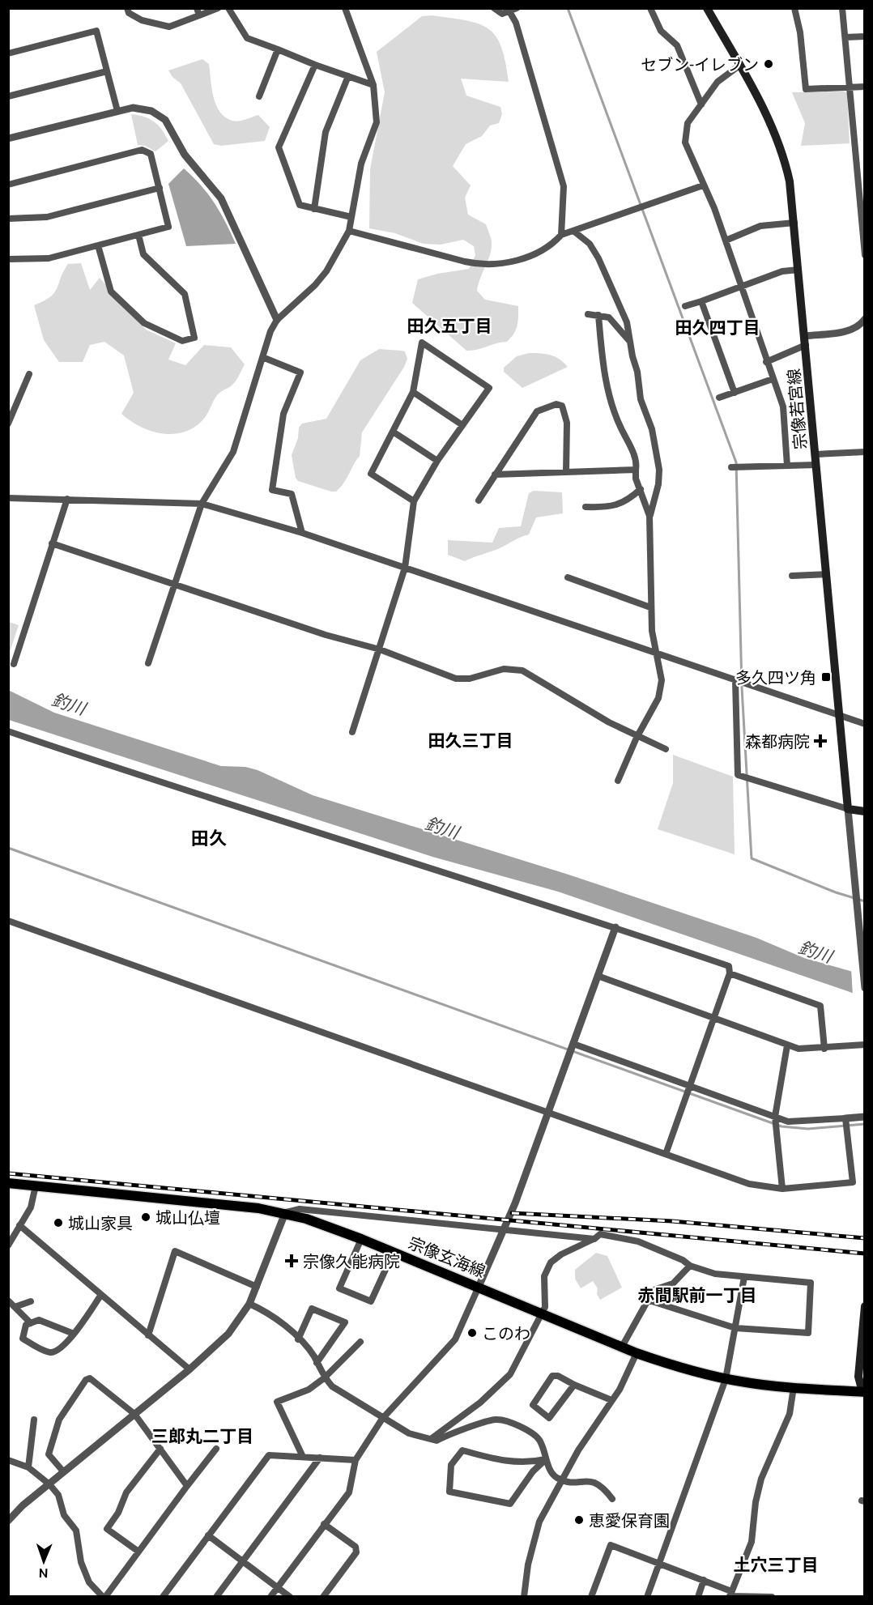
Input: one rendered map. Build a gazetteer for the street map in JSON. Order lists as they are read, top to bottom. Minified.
{"streets":{"main road":["宗像若宮線","宗像玄海線"]},"districts":["田久五丁目","田久四丁目","田久三丁目","田久","赤間駅前一丁目","三郎丸二丁目","土穴三丁目"],"water":["釣川"],"places":{"other":["セブン-イレブン","城山仏壇","城山家具","このわ","恵愛保育園"],"transit":["多久四ツ角"],"health":["森都病院","宗像久能病院"]},"north":"bottom"}
